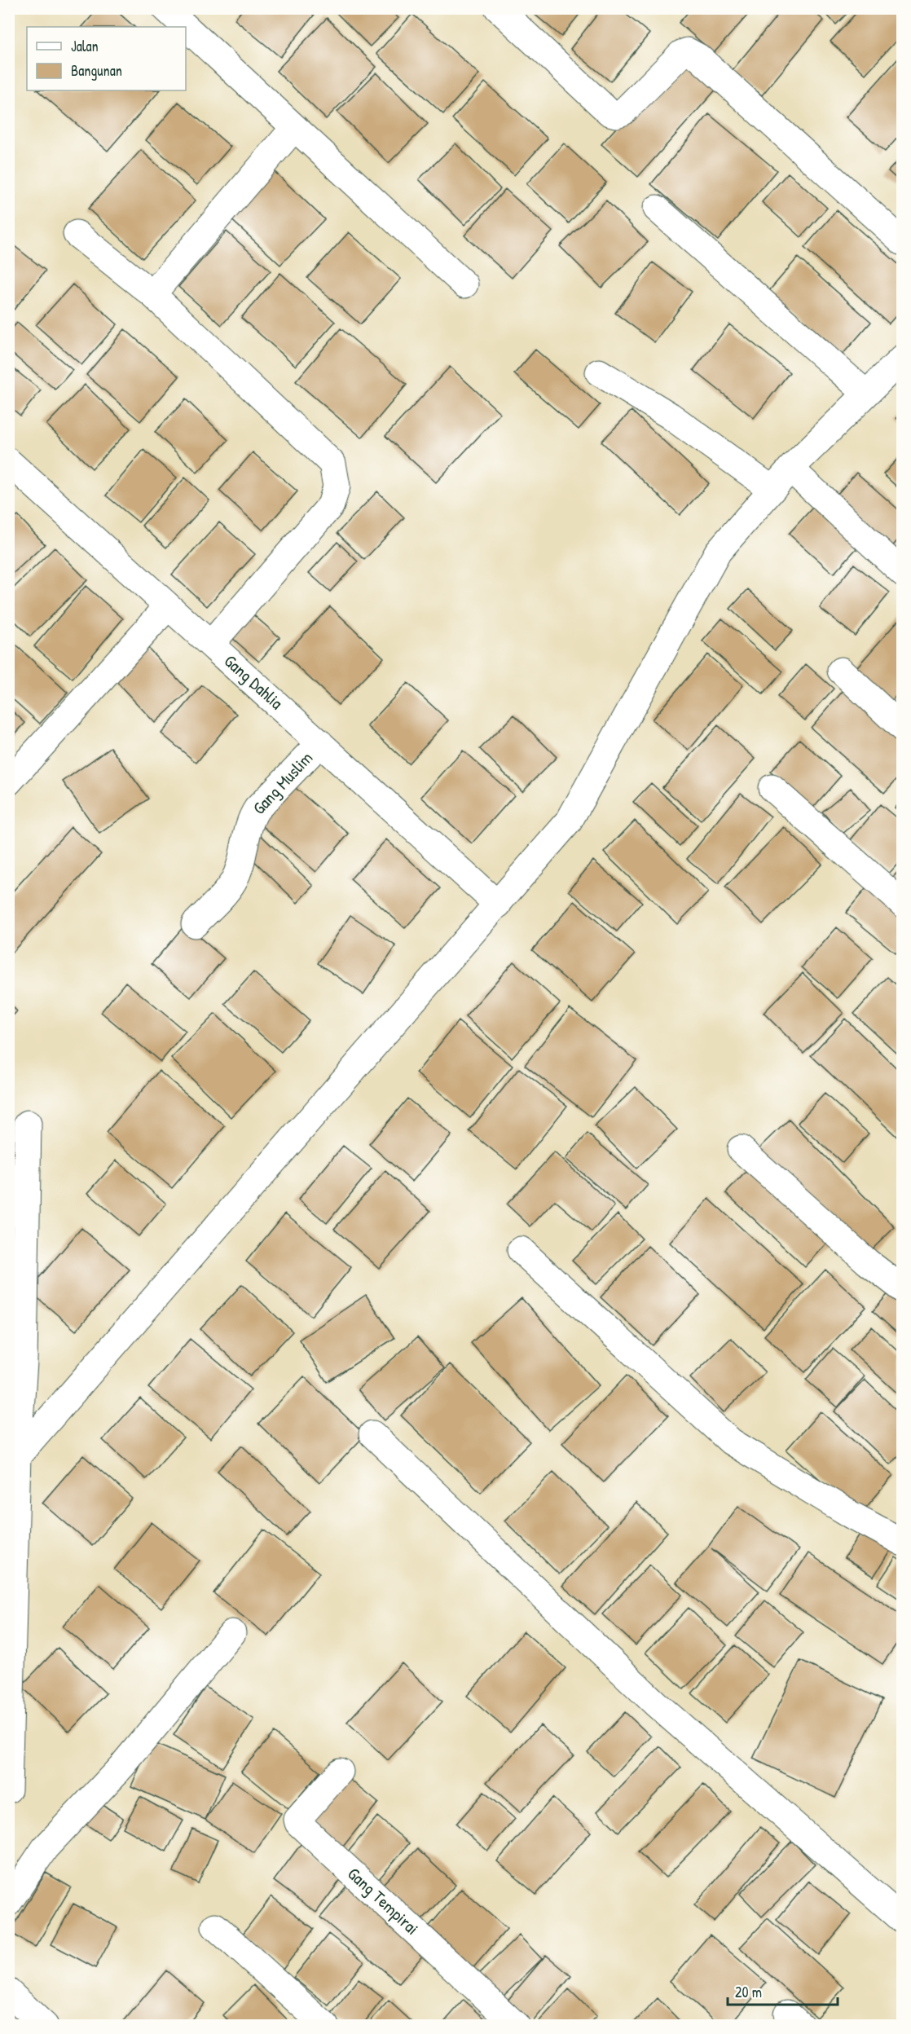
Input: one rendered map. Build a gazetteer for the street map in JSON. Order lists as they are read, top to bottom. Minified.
{"streets":{"street":["Gang Dahlia","Gang Muslim","Gang Tempirai"]},"crossings":[["Gang Dahlia","Gang Muslim"]],"legend":["Jalan","Bangunan"],"scale_bar":"20 m"}
